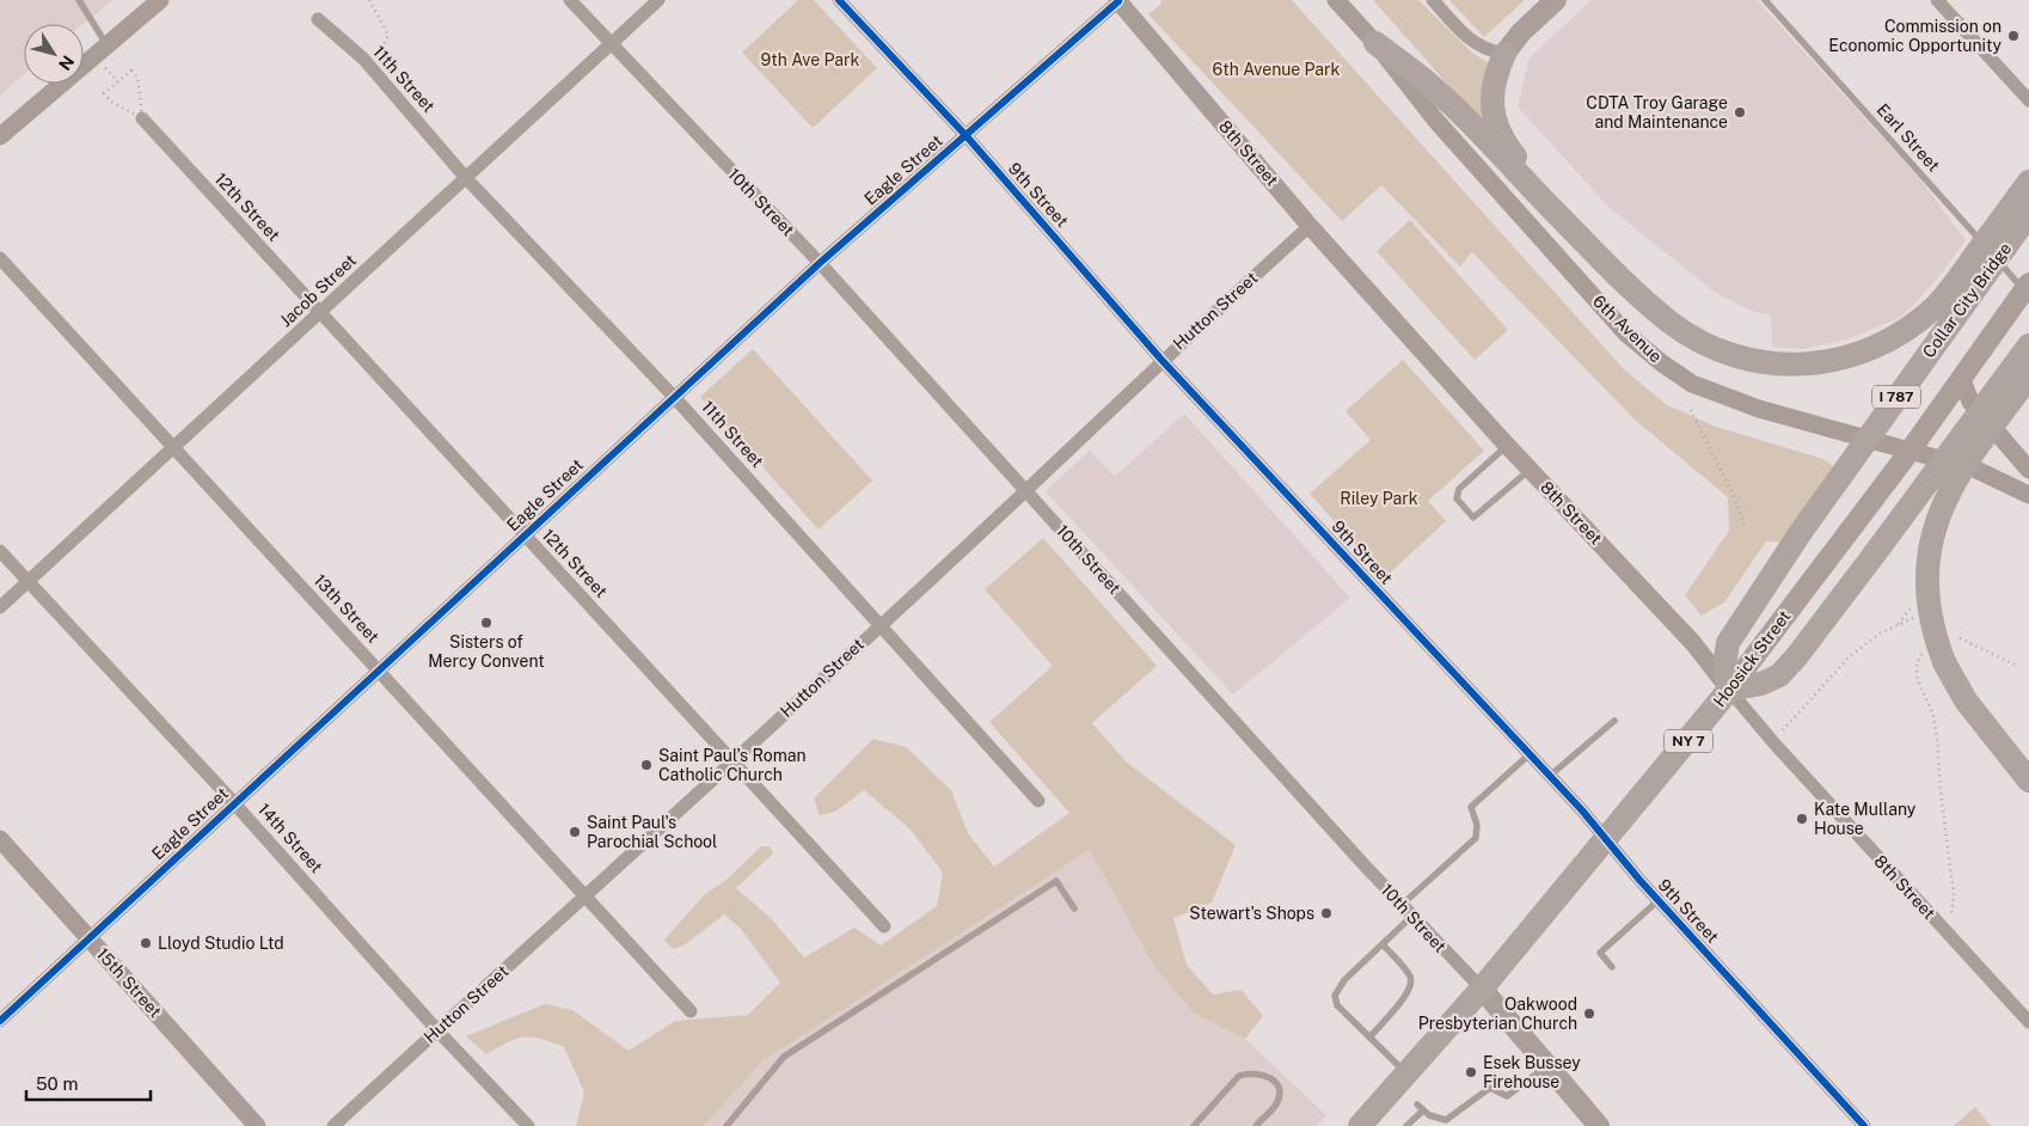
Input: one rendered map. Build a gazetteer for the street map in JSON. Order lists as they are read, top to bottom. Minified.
{"streets":{"highway":["Collar City Bridge","I 787","Hoosick Street","NY 7"],"main road":["10th Street"],"street":["11th Street","8th Street","Eagle Street","9th Street","12th Street","Jacob Street","Hutton Street","6th Avenue","13th Street","14th Street","15th Street"],"lane":["Earl Street"]},"crossings":[["11th Street","Eagle Street"],["11th Street","Jacob Street"],["11th Street","Hutton Street"],["Earl Street","Hoosick Street"],["8th Street","Eagle Street"],["8th Street","Collar City Bridge"],["8th Street","Hutton Street"],["8th Street","Hoosick Street"],["Eagle Street","9th Street"],["Eagle Street","10th Street"],["Eagle Street","12th Street"],["Eagle Street","13th Street"],["Eagle Street","14th Street"],["Eagle Street","15th Street"],["9th Street","Hutton Street"],["9th Street","Hoosick Street"],["10th Street","Jacob Street"],["10th Street","Hutton Street"],["10th Street","Hoosick Street"],["12th Street","Jacob Street"],["12th Street","Hutton Street"],["Jacob Street","13th Street"],["Jacob Street","14th Street"],["Collar City Bridge","Hoosick Street"],["Hutton Street","13th Street"],["Hutton Street","14th Street"],["6th Avenue","Hoosick Street"]],"parks":["9th Ave Park","6th Avenue Park","Riley Park"],"places":["Commission on Economic Opportunity","CDTA Troy Garage and Maintenance","Sisters of Mercy Convent","Saint Paul's Roman Catholic Church","Kate Mullany House","Saint Paul's Parochial School","Stewart's Shops","Lloyd Studio Ltd","Oakwood Presbyterian Church","Esek Bussey Firehouse"],"scale_bar":"50 m","north":"bottom right"}
